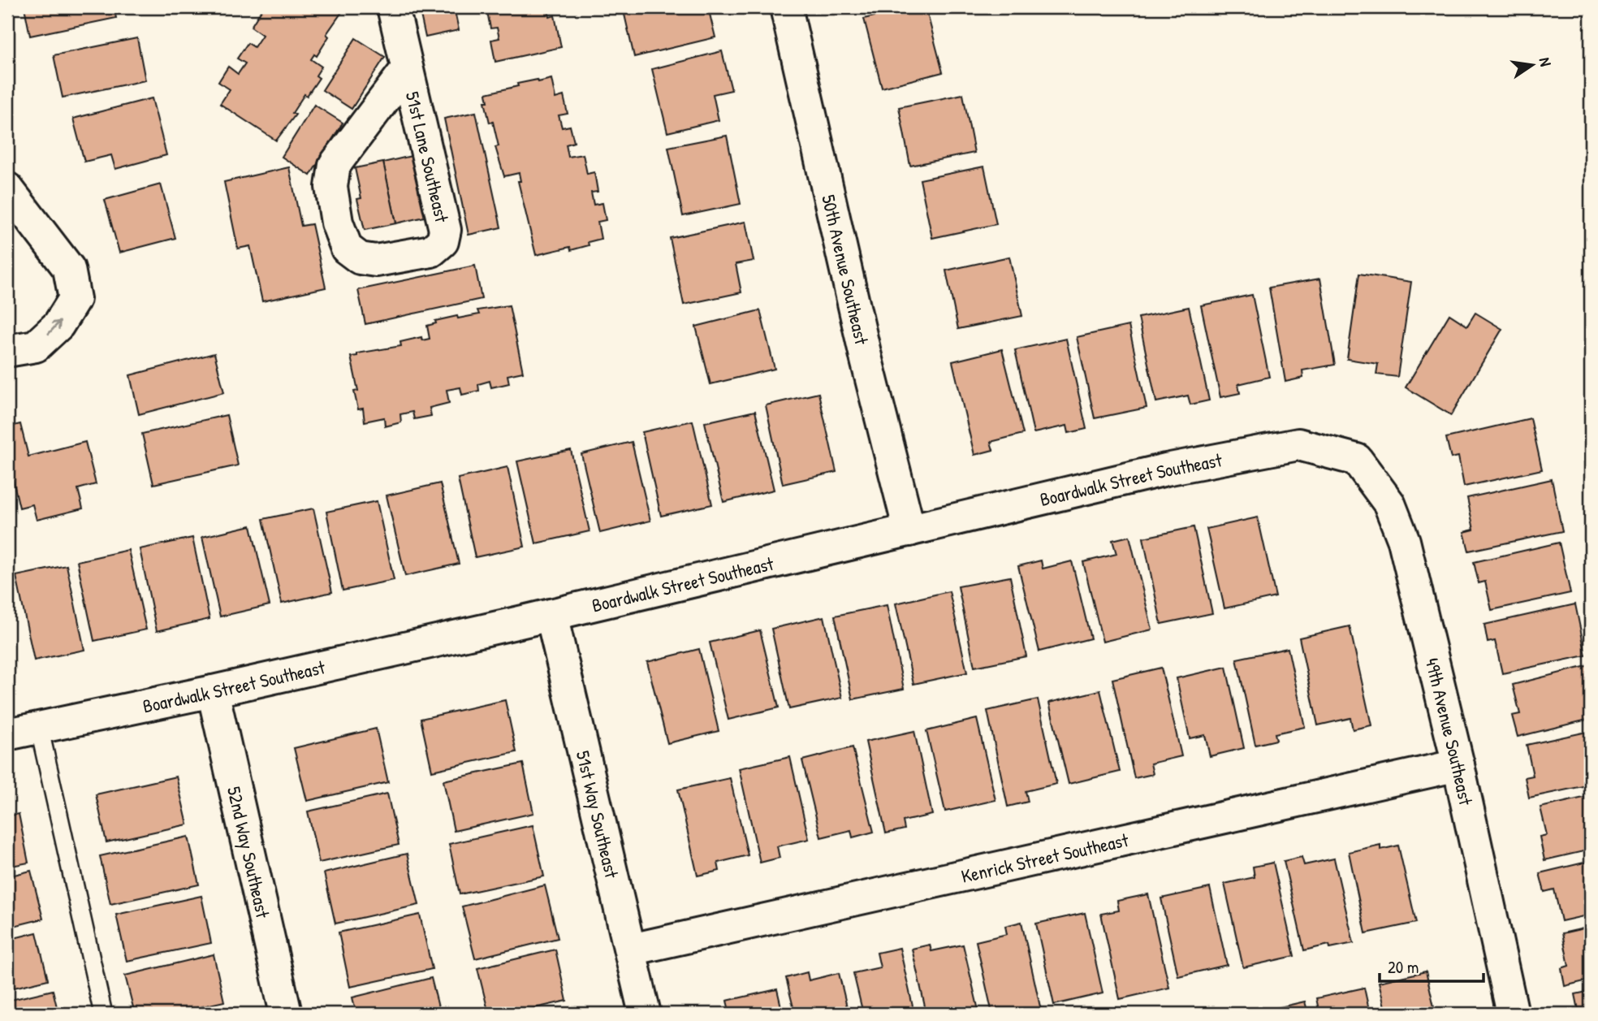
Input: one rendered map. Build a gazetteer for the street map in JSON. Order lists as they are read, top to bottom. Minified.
{"streets":{"street":["51st Lane Southeast","50th Avenue Southeast","Boardwalk Street Southeast","49th Avenue Southeast","51st Way Southeast","52nd Way Southeast","Kenrick Street Southeast"]},"crossings":[["50th Avenue Southeast","Boardwalk Street Southeast"],["Boardwalk Street Southeast","49th Avenue Southeast"],["Boardwalk Street Southeast","51st Way Southeast"],["Boardwalk Street Southeast","52nd Way Southeast"],["49th Avenue Southeast","Kenrick Street Southeast"],["51st Way Southeast","Kenrick Street Southeast"]],"scale_bar":"20 m","north":"right"}
